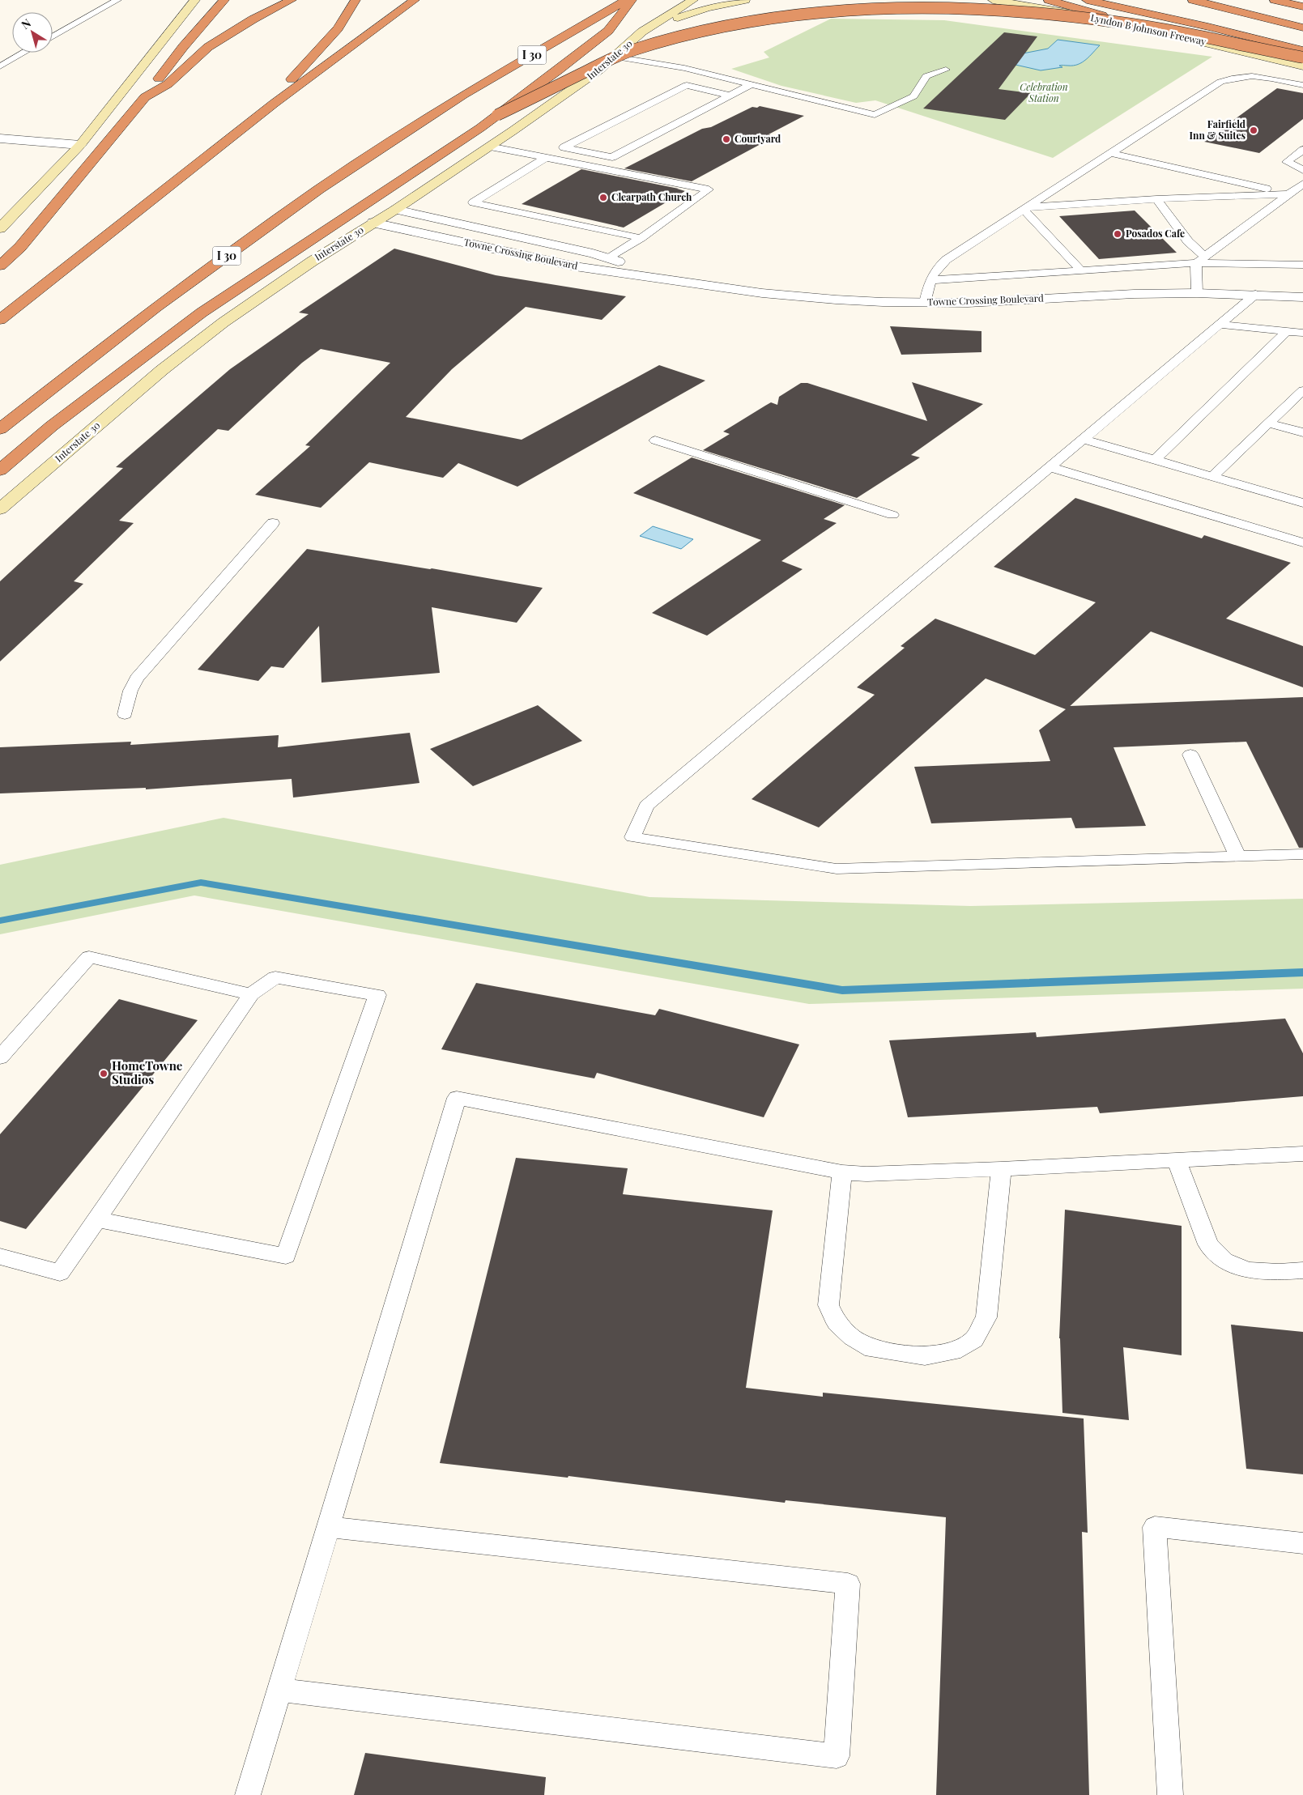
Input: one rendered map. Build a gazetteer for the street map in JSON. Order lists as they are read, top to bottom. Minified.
{"streets":{"highway":["I 30"],"main road":["Lyndon B Johnson Freeway","Interstate 30"],"street":["Towne Crossing Boulevard"]},"crossings":[["Interstate 30","Towne Crossing Boulevard"]],"parks":["Celebration Station"],"places":["Fairfield Inn & Suites","Courtyard","Clearpath Church","Posados Cafe","HomeTowne Studios"],"north":"top left"}
